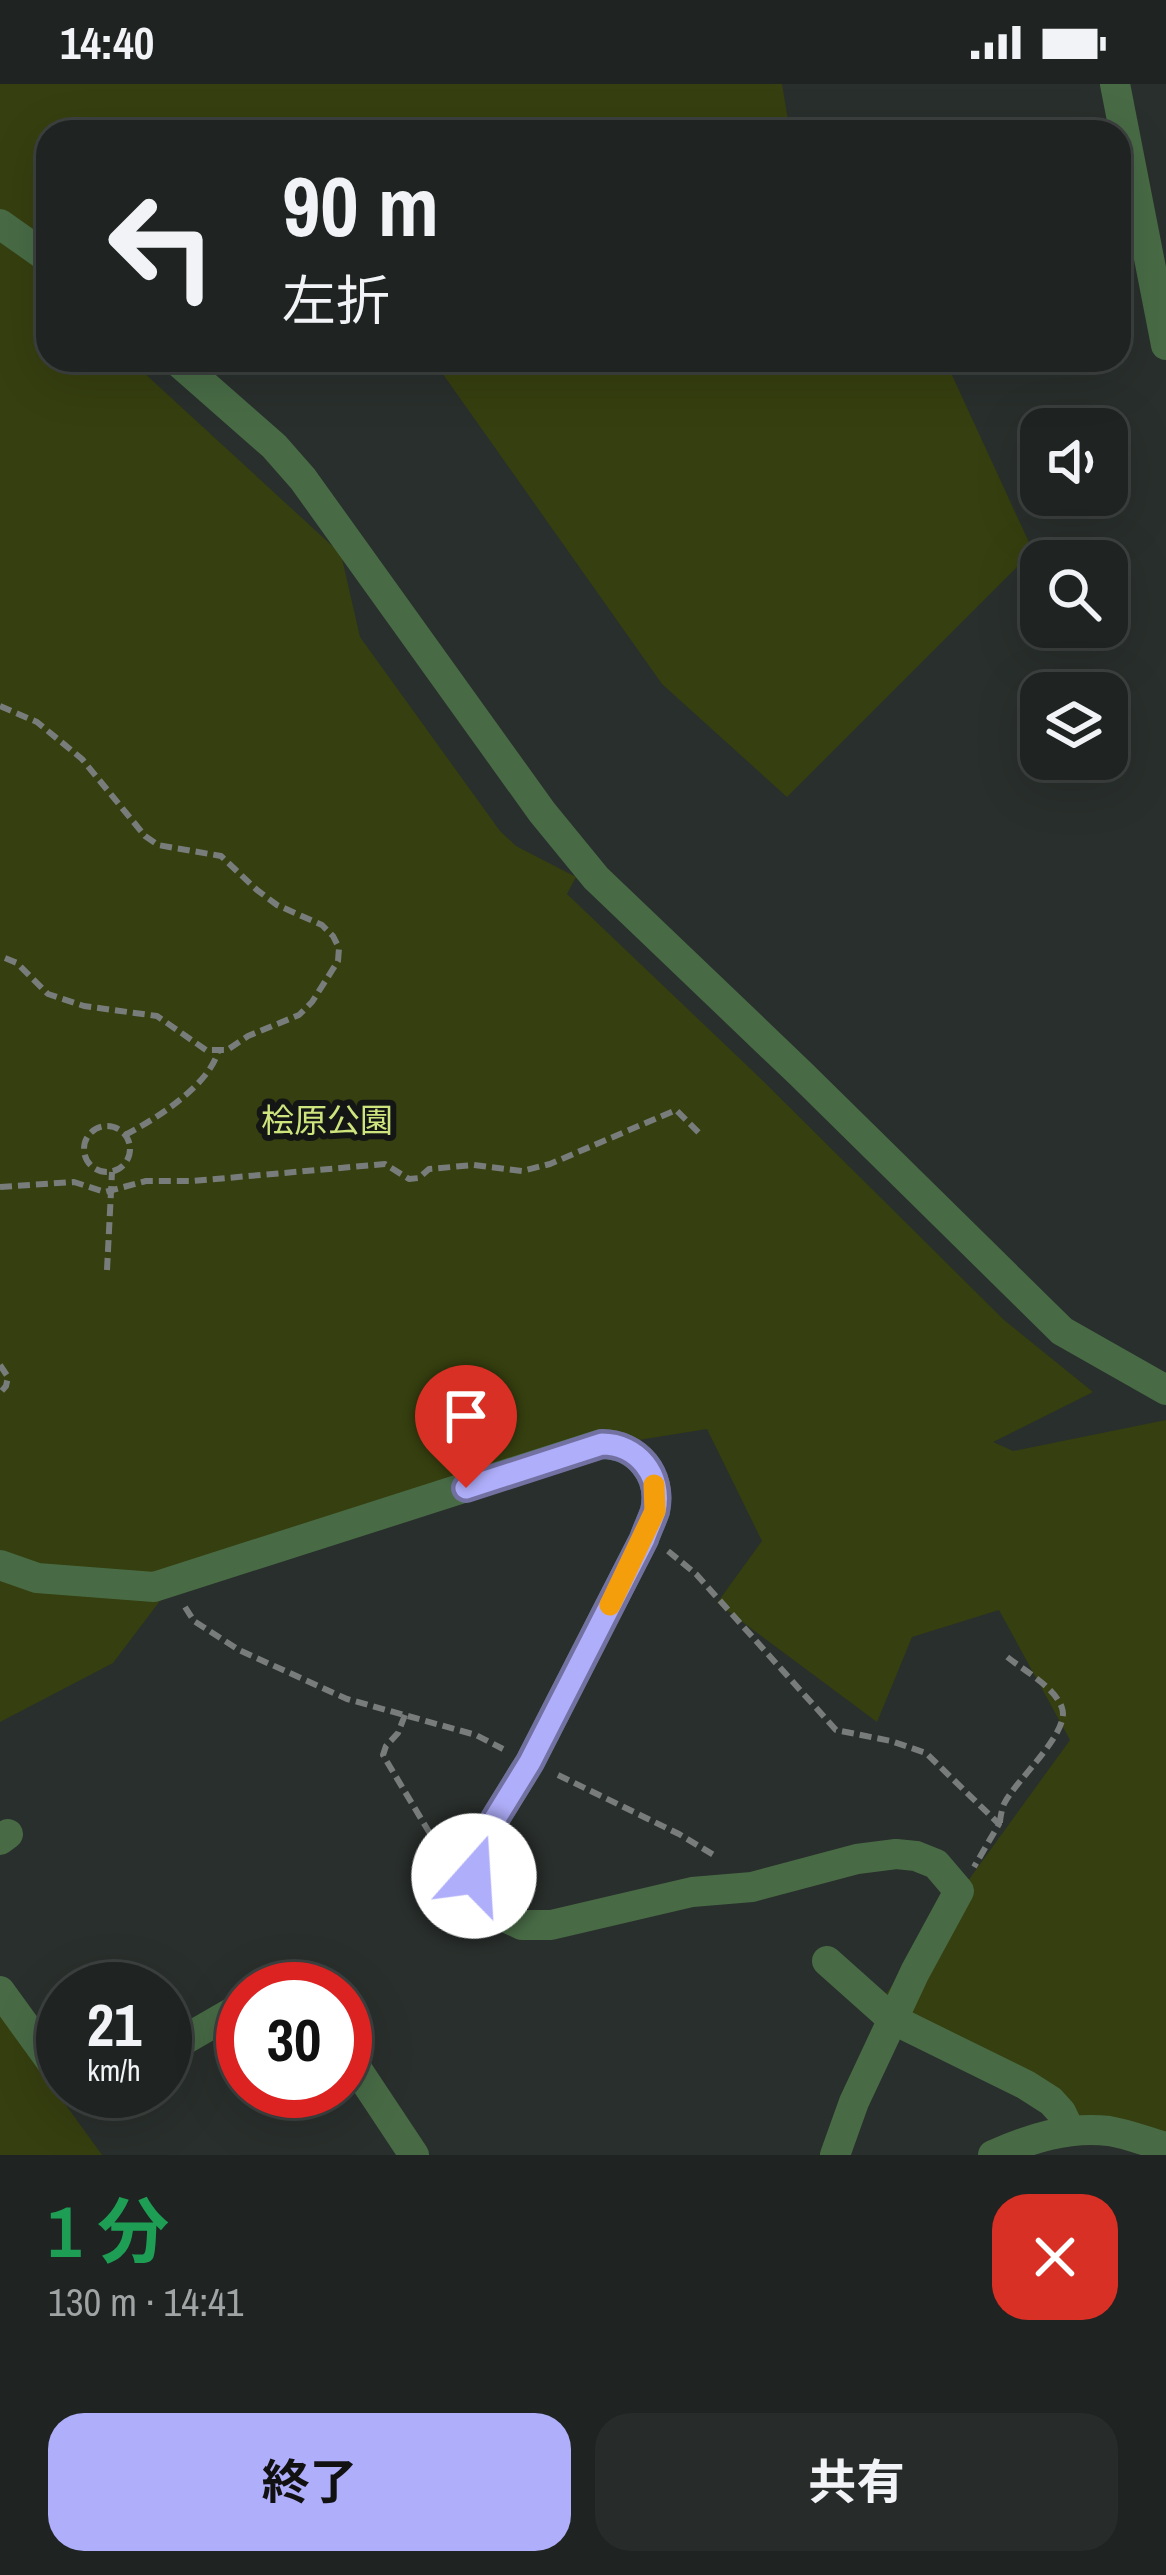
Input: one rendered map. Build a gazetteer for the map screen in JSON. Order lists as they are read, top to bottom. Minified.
{"parks":["桧原公園"],"page":{"status":"14:40","turn":["90 m","左折"],"speed":"21 km/h","limit":"30","heading":["1 分","130 m · 14:41"],"buttons":["終了","共有"]}}
